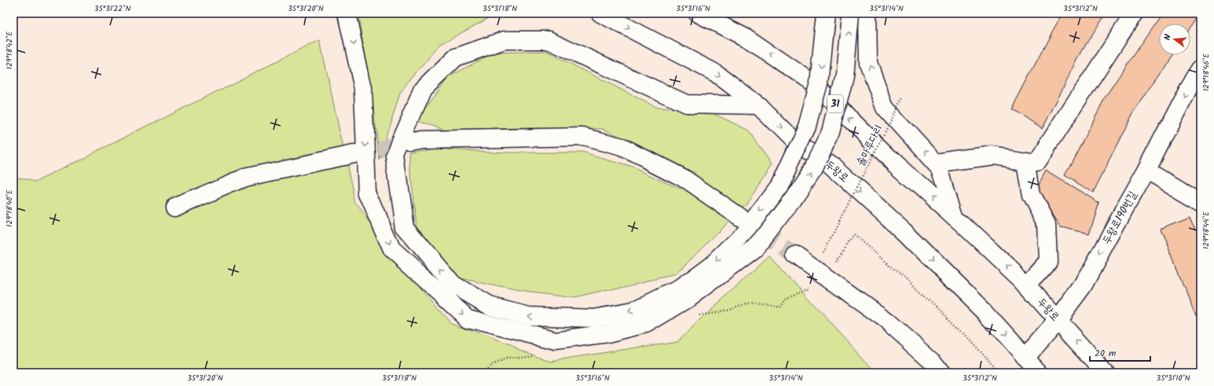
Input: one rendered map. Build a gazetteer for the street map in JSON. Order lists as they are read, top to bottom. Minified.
{"streets":{"main road":["31","두왕로","두왕로190번길"],"path":["솔마루다리"]},"crossings":[["두왕로","두왕로190번길"]],"scale_bar":"20 m","north":"left","coordinates":["35°31'22\"N","35°31'20\"N","35°31'18\"N","35°31'16\"N","35°31'14\"N","35°31'12\"N","129°18'42\"E","129°18'46\"E","129°18'40\"E","129°18'44\"E","35°31'10\"N"]}
